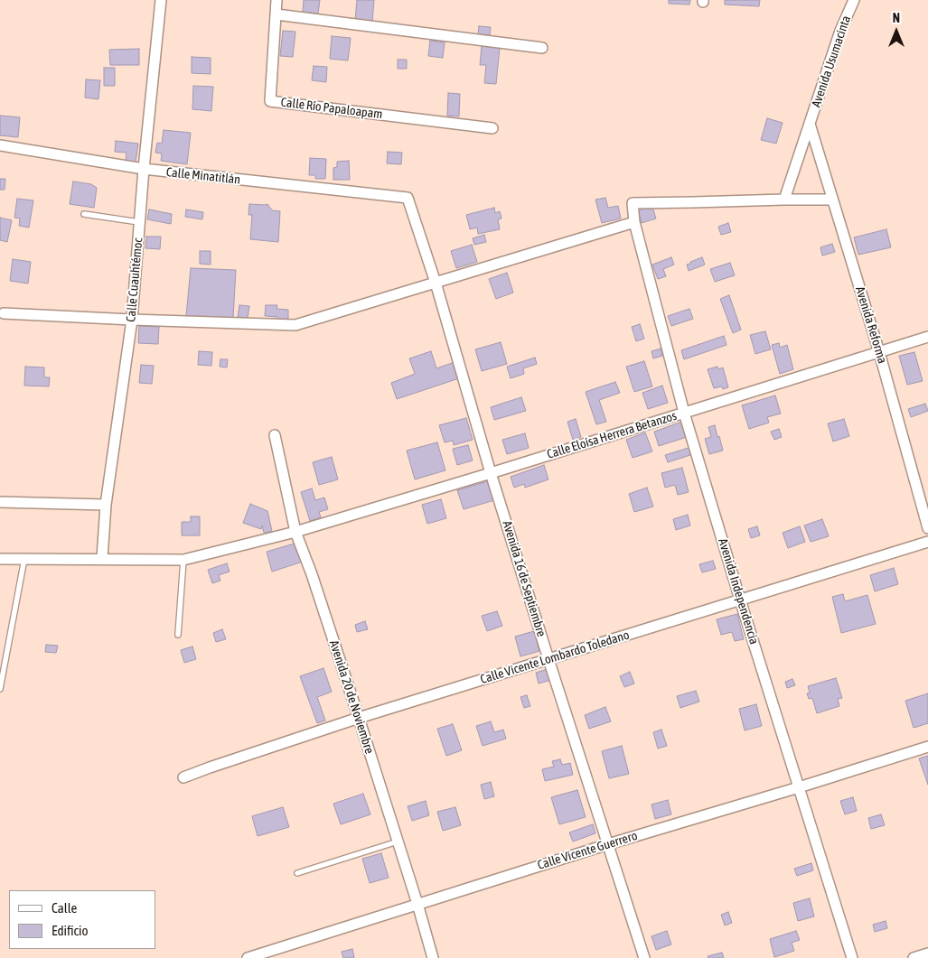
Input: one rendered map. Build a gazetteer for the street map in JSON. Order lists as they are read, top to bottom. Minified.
{"streets":{"street":["Avenida Usumacinta","Calle Río Papaloapam","Calle Minatitlán","Calle Cuauhtémoc","Avenida Reforma","Calle Eloísa Herrera Betanzos","Avenida 16 de Septiembre","Avenida Independencia","Calle Vicente Lombardo Toledano","Avenida 20 de Noviembre","Calle Vicente Guerrero"]},"crossings":[["Avenida Usumacinta","Avenida Reforma"],["Avenida Usumacinta","Avenida Independencia"],["Calle Minatitlán","Calle Cuauhtémoc"],["Calle Minatitlán","Avenida 16 de Septiembre"],["Calle Cuauhtémoc","Calle Eloísa Herrera Betanzos"],["Avenida Reforma","Calle Eloísa Herrera Betanzos"],["Calle Eloísa Herrera Betanzos","Avenida 16 de Septiembre"],["Calle Eloísa Herrera Betanzos","Avenida Independencia"],["Calle Eloísa Herrera Betanzos","Avenida 20 de Noviembre"],["Avenida 16 de Septiembre","Calle Vicente Lombardo Toledano"],["Avenida 16 de Septiembre","Calle Vicente Guerrero"],["Avenida Independencia","Calle Vicente Lombardo Toledano"],["Avenida Independencia","Calle Vicente Guerrero"],["Calle Vicente Lombardo Toledano","Avenida 20 de Noviembre"],["Avenida 20 de Noviembre","Calle Vicente Guerrero"]],"legend":["Calle","Edificio"],"north":"top"}
